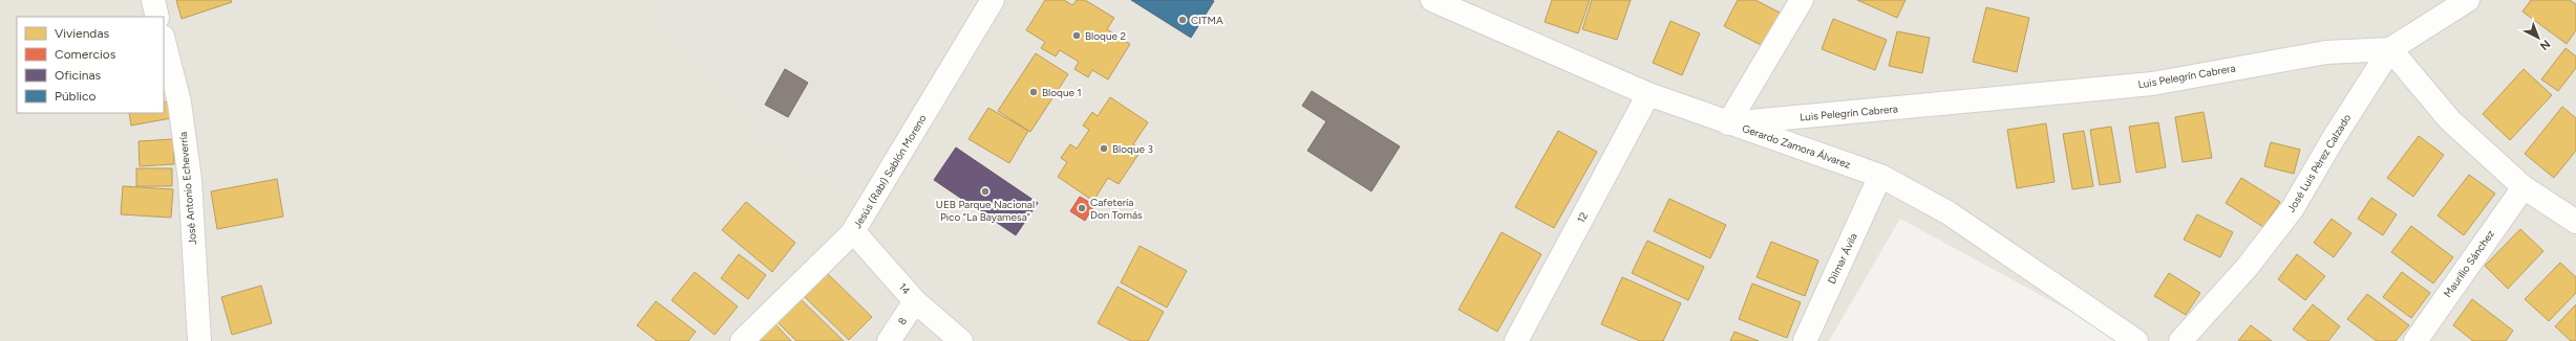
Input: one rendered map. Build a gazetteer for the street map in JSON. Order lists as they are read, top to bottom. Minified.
{"streets":{"street":["Luis Pelegrín Cabrera","Gerardo Zamora Álvarez","José Luis Pérez Calzado","Jesús (Rabí) Sablón Moreno","José Antonio Echeverría","12","Dilmar Ávila","Maurilio Sánchez","14","8"]},"crossings":[["Luis Pelegrín Cabrera","Gerardo Zamora Álvarez"],["Luis Pelegrín Cabrera","José Luis Pérez Calzado"],["Gerardo Zamora Álvarez","12"],["Gerardo Zamora Álvarez","Dilmar Ávila"],["Jesús (Rabí) Sablón Moreno","14"],["14","8"]],"places":["CITMA","Bloque 2","Bloque 1","Bloque 3","UEB Parque Nacional Pico \"La Bayamesa\"","Cafetería Don Tomás"],"legend":["Viviendas","Comercios","Oficinas","Público"],"north":"bottom right"}
